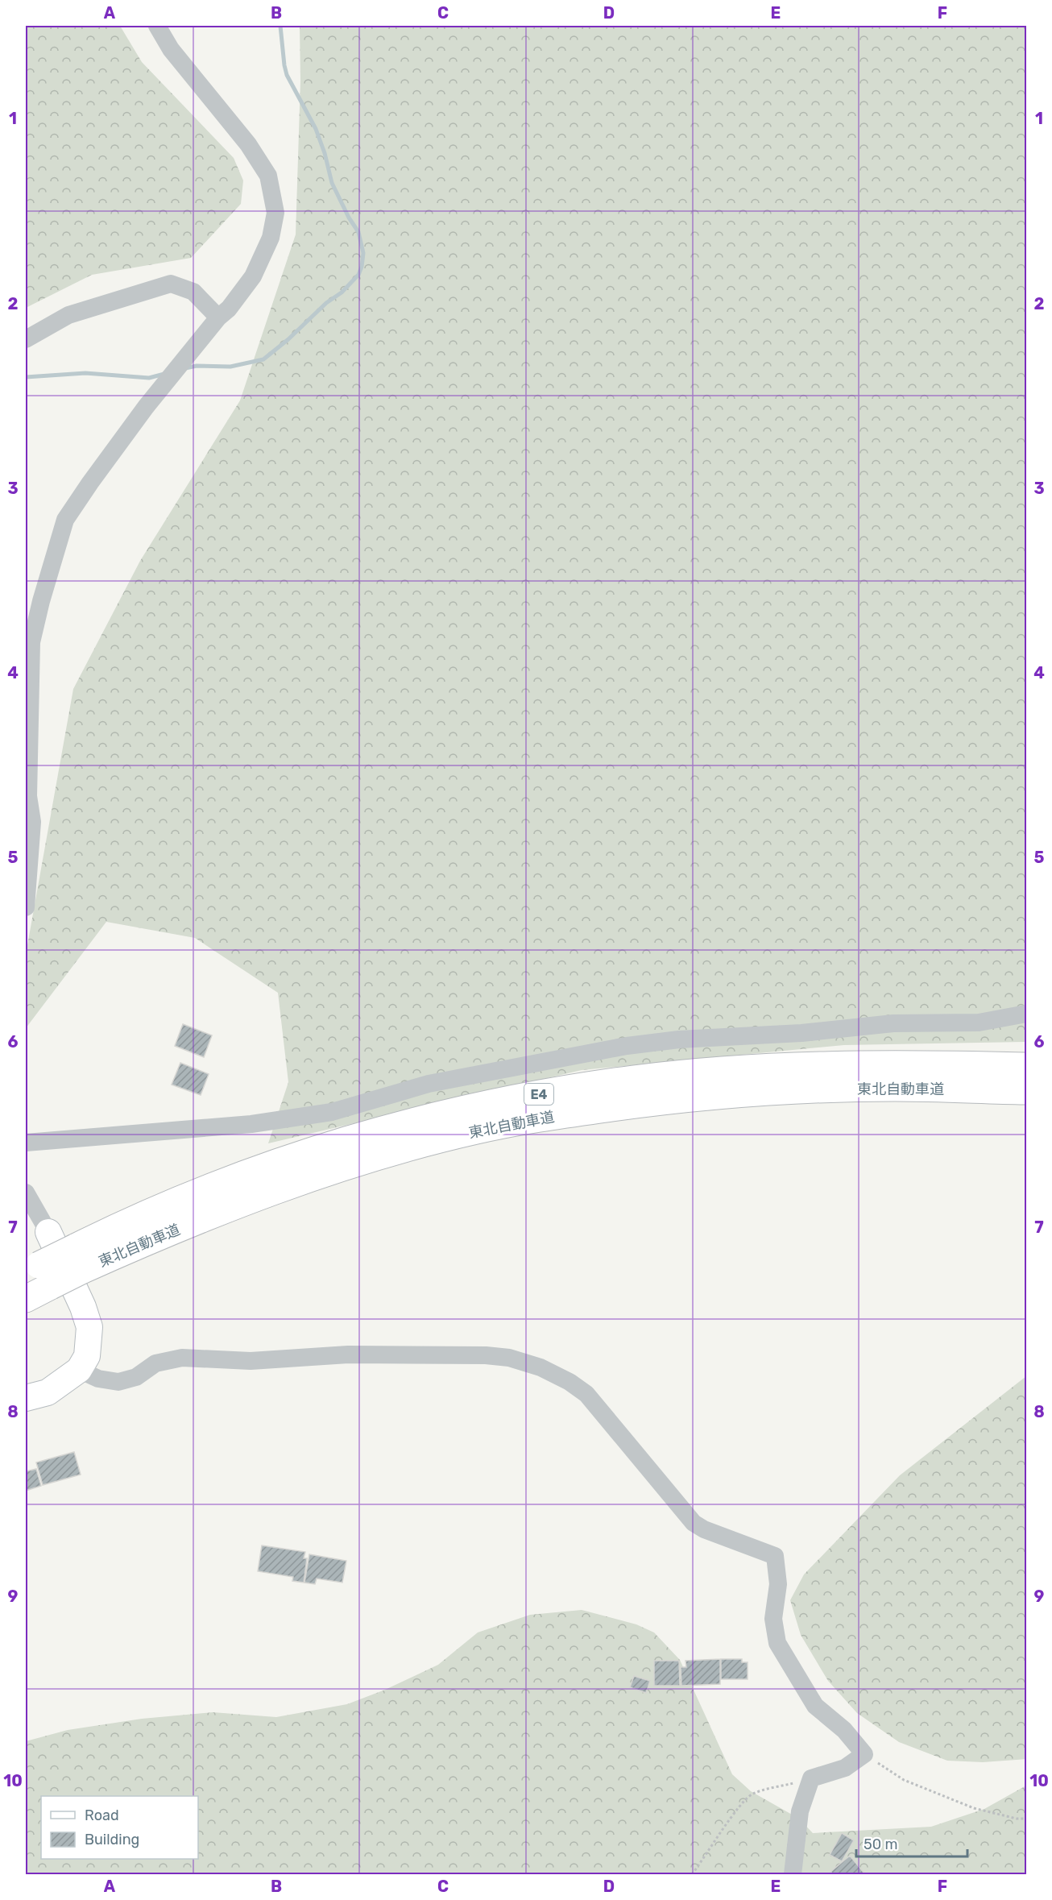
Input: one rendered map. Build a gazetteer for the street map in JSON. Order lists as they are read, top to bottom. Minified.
{"streets":{"highway":["東北自動車道","E4"]},"legend":["Road","Building"],"scale_bar":"50 m","grid":{"columns":["A","B","C","D","E","F"],"rows":["1","2","3","4","5","6","7","8","9","10"]}}
